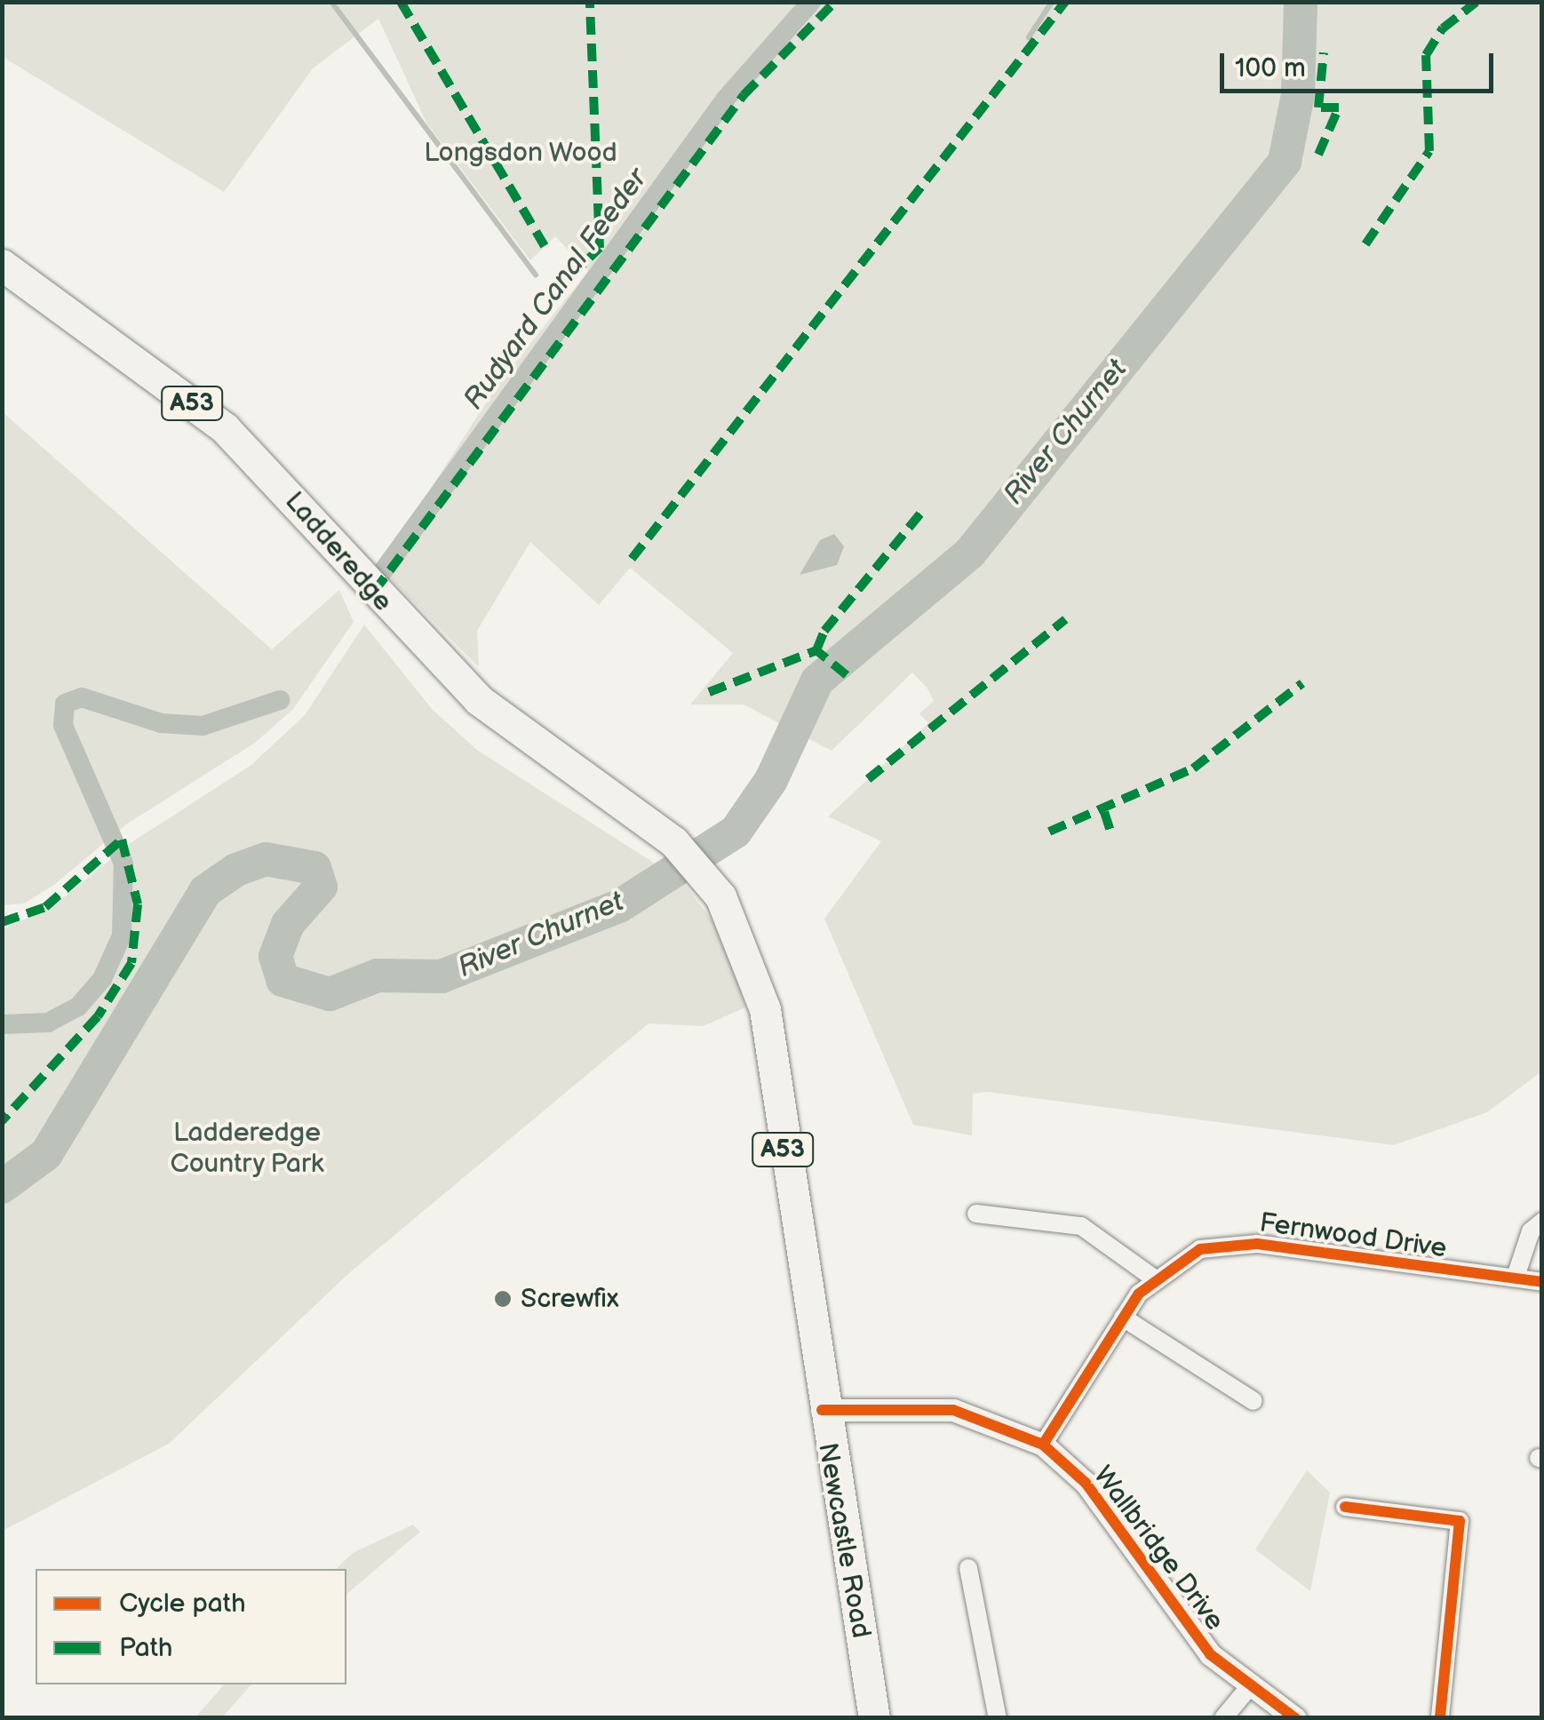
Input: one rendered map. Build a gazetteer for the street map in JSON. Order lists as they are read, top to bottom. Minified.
{"streets":{"highway":["A53","Ladderedge","Newcastle Road"],"street":["Fernwood Drive","Wallbridge Drive"]},"crossings":[["Ladderedge","Newcastle Road"],["Fernwood Drive","Wallbridge Drive"],["Newcastle Road","Wallbridge Drive"]],"water":["Rudyard Canal Feeder","River Churnet"],"parks":["Longsdon Wood","Ladderedge Country Park"],"places":["Screwfix"],"legend":["Cycle path","Path"],"scale_bar":"100 m"}
